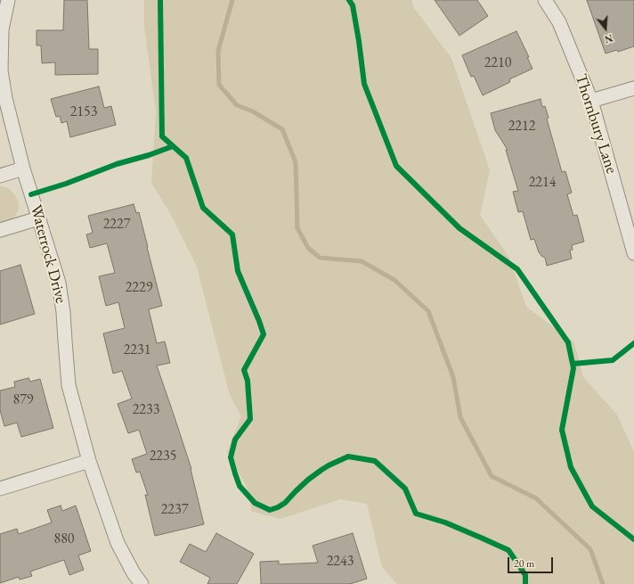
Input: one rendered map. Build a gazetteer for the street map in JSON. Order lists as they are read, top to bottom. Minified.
{"streets":{"street":["Thornbury Lane","Waterrock Drive"]},"house_numbers":["2210","2153","2212","2214","2227","2229","2231","879","2233","2235","2237","880","2243"],"scale_bar":"20 m","north":"bottom"}
